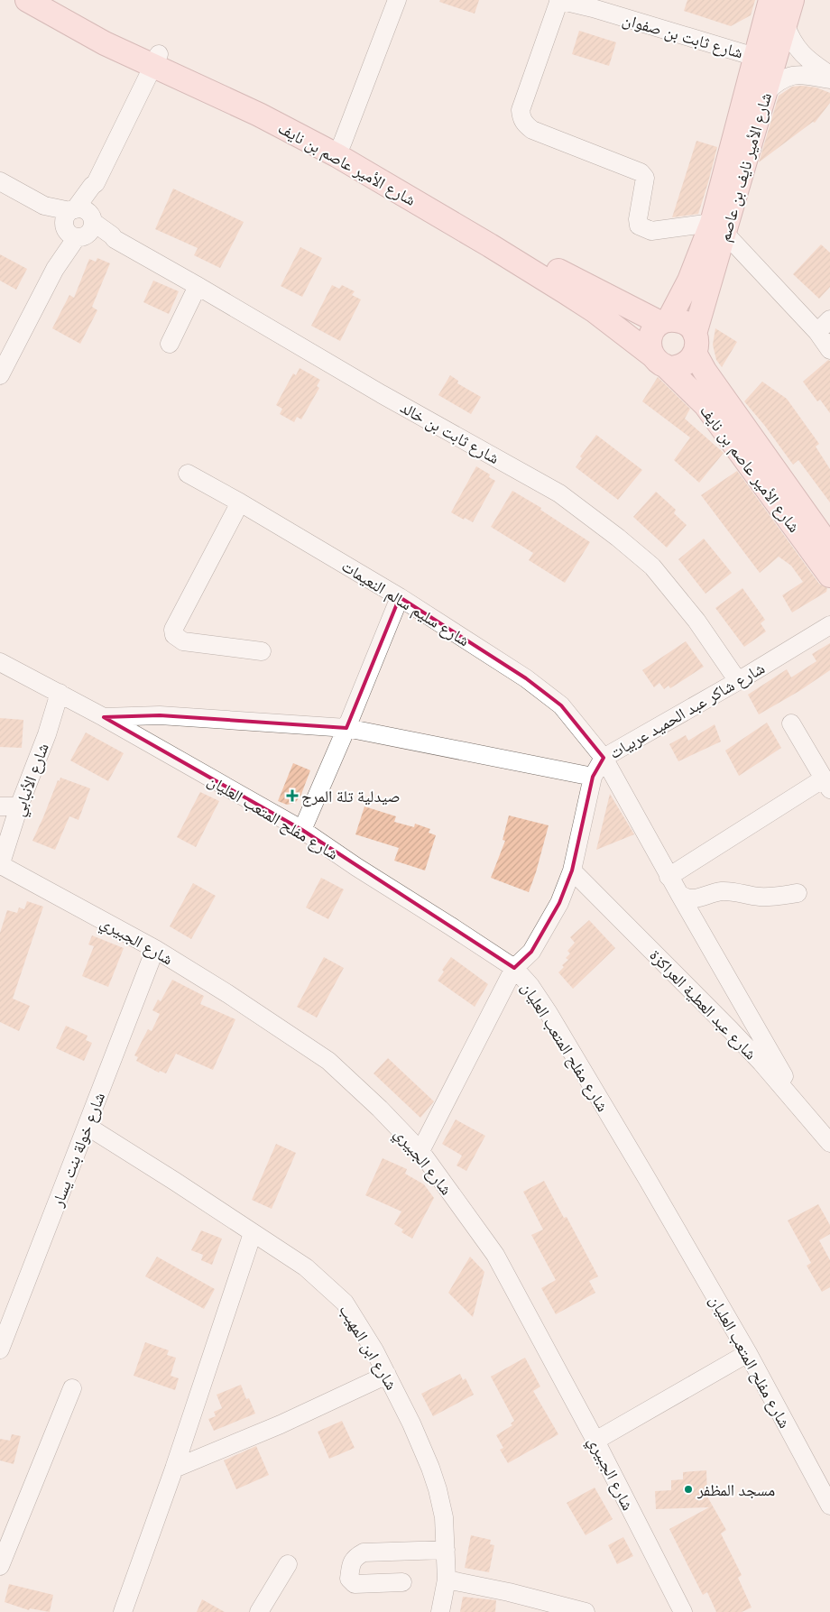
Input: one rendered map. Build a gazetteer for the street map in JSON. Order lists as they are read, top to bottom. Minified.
{"streets":{"main road":["شارع الأمير عاصم بن نايف","شارع الأمير نايف بن عاصم"],"street":["شارع ثابت بن صفوان","شارع ثابت بن خالد","شارع سليم سالم النعيمات","شارع شاكر عبد الحميد عربيات","شارع الأنبابي","شارع مفلح المتعب العليان","شارع الجبيري","شارع عبد العطية العراكزة","شارع خولة بنت يسار","شارع ابن المهيب"]},"crossings":[["شارع ثابت بن صفوان","شارع الأمير نايف بن عاصم"],["شارع الأمير عاصم بن نايف","شارع الأمير نايف بن عاصم"],["شارع ثابت بن خالد","شارع شاكر عبد الحميد عربيات"],["شارع سليم سالم النعيمات","شارع شاكر عبد الحميد عربيات"],["شارع سليم سالم النعيمات","شارع عبد العطية العراكزة"],["شارع شاكر عبد الحميد عربيات","شارع مفلح المتعب العليان"],["شارع شاكر عبد الحميد عربيات","شارع الجبيري"],["شارع شاكر عبد الحميد عربيات","شارع عبد العطية العراكزة"],["شارع الأنبابي","شارع مفلح المتعب العليان"],["شارع الأنبابي","شارع الجبيري"],["شارع الجبيري","شارع خولة بنت يسار"],["شارع خولة بنت يسار","شارع ابن المهيب"]],"places":{"health":["صيدلية تلة المرج"],"other":["مسجد المظفر"]}}
